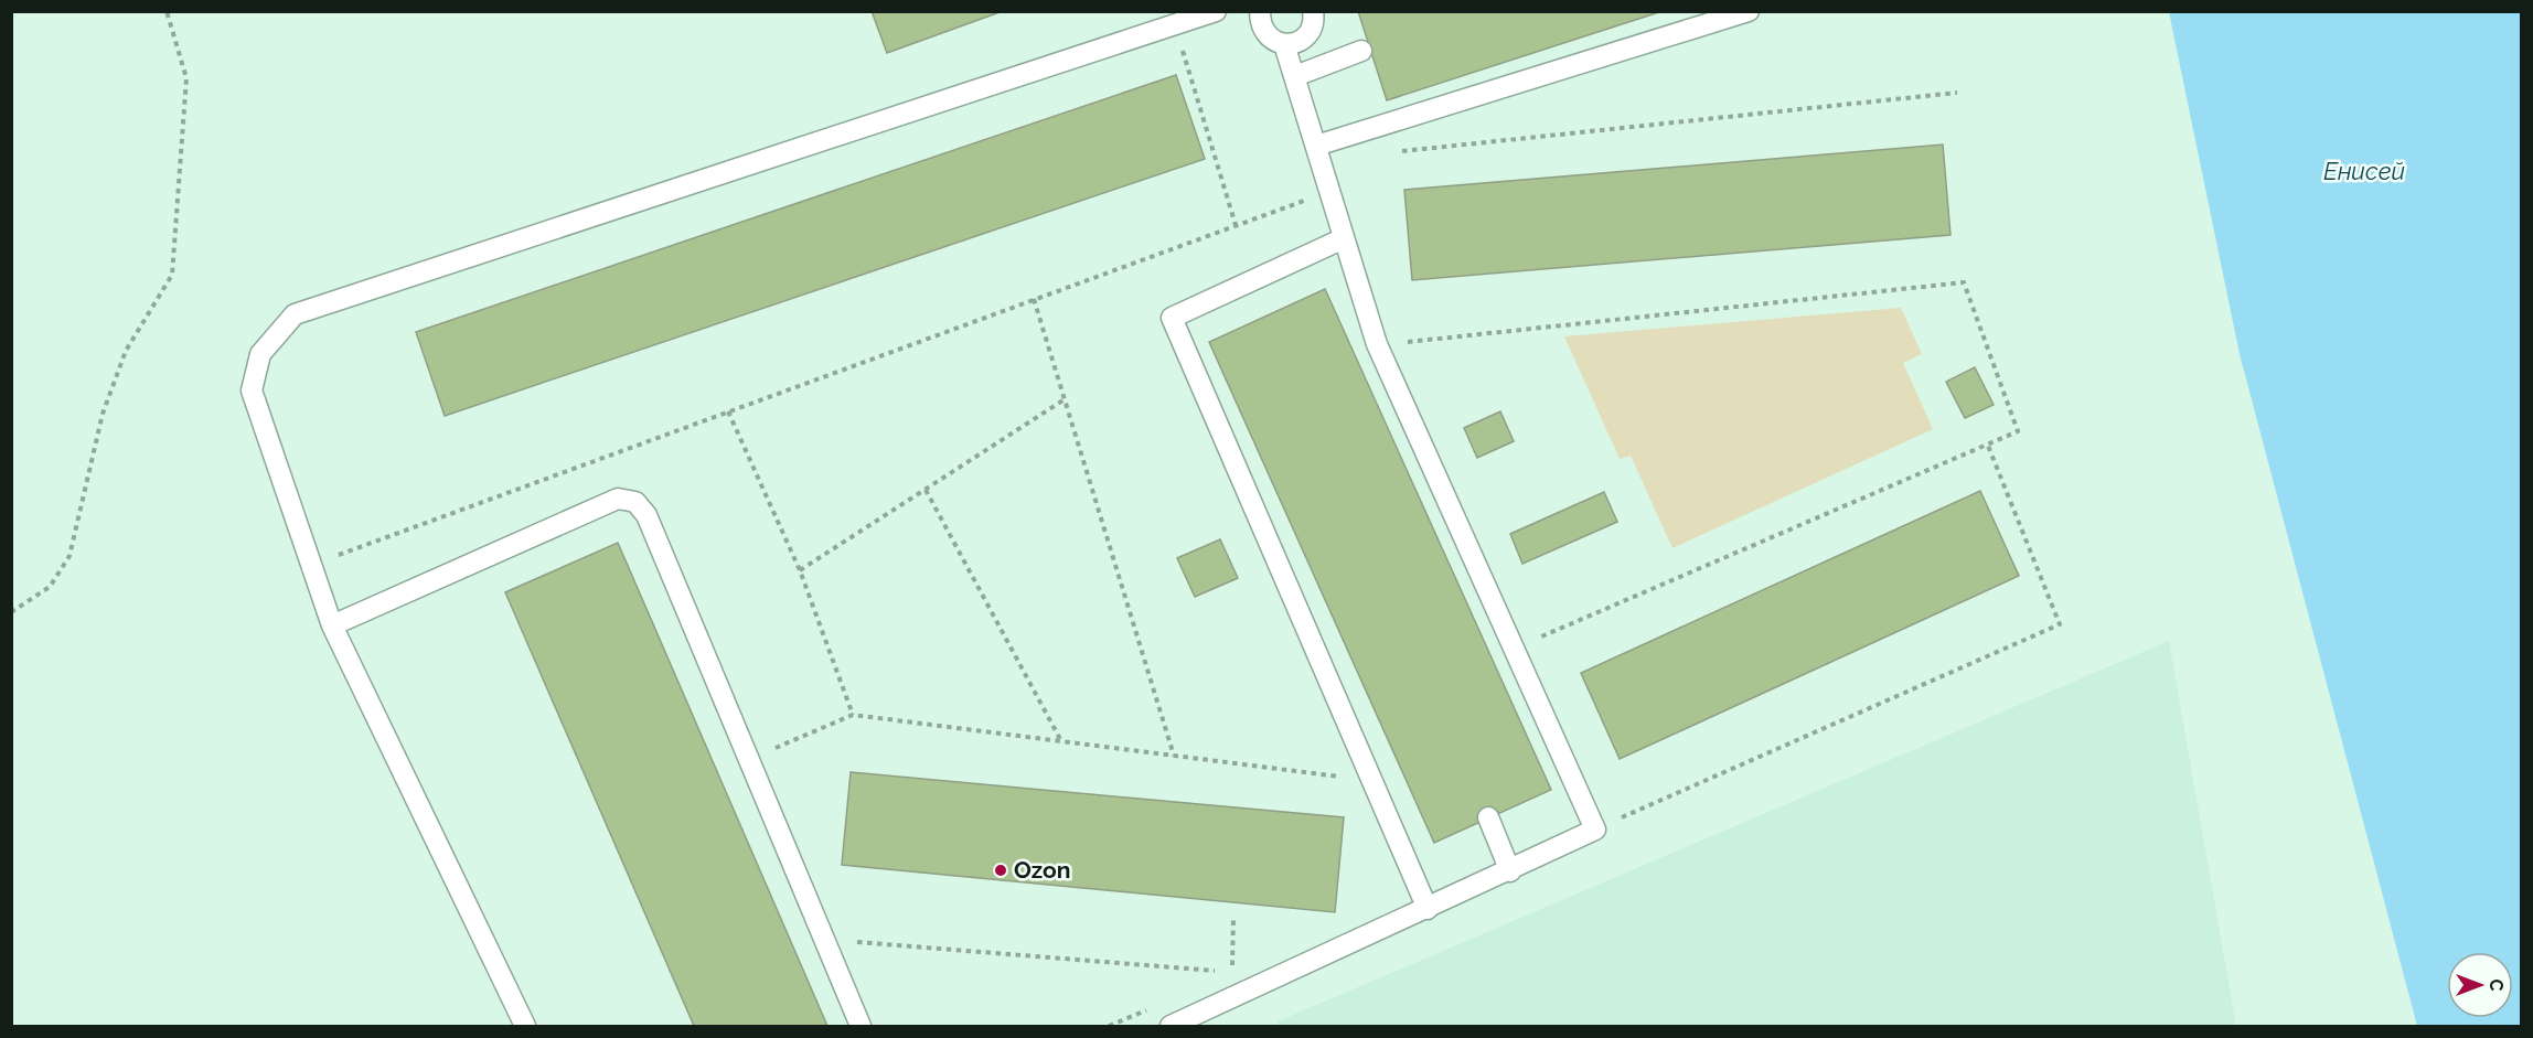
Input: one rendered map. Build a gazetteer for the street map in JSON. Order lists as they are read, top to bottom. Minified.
{"water":["Енисей"],"places":["Ozon"],"north":"right"}
